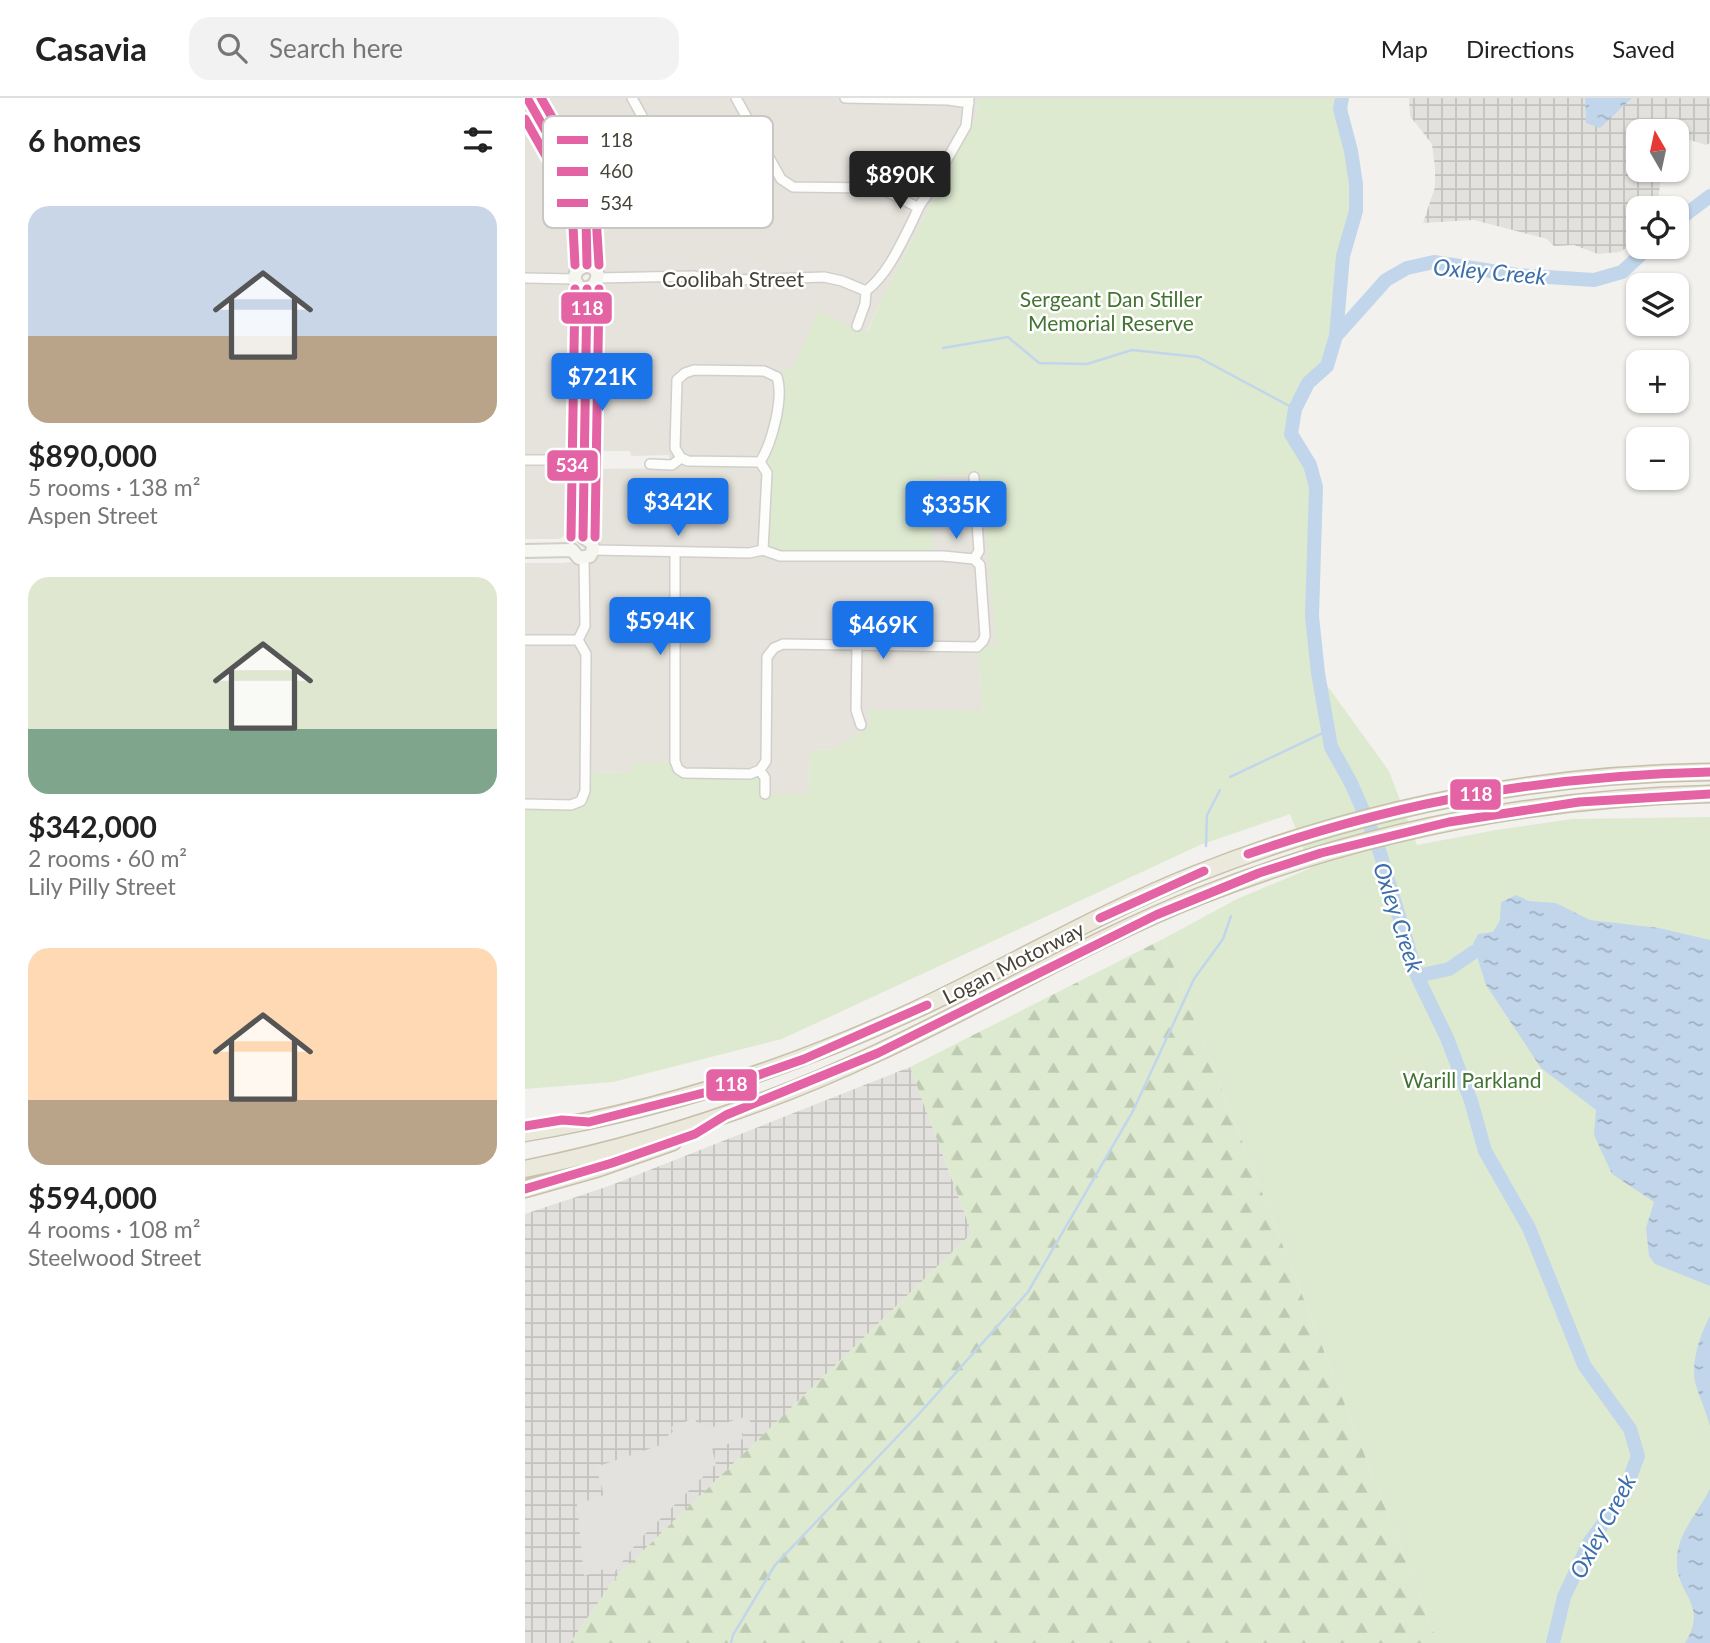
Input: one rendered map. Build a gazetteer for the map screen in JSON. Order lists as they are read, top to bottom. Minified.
{"streets":{"highway":["Logan Motorway"],"street":["Coolibah Street"]},"water":["Oxley Creek"],"parks":["Sergeant Dan Stiller Memorial Reserve","Warill Parkland"],"lines":["transit line 118","transit line 534","transit line 460"],"legend":["118","460","534"],"north":"top","page":{"header":"Casavia","search":"Search here","nav":["Map","Directions","Saved"],"heading":"6 homes","map_buttons":["+","−"],"price":["$890K","$721K","$342K","$335K","$594K","$469K"],"list":[{"name":"$890,000","note":"5 rooms · 138 m² · Aspen Street"},{"name":"$342,000","note":"2 rooms · 60 m² · Lily Pilly Street"},{"name":"$594,000","note":"4 rooms · 108 m² · Steelwood Street"}]}}
